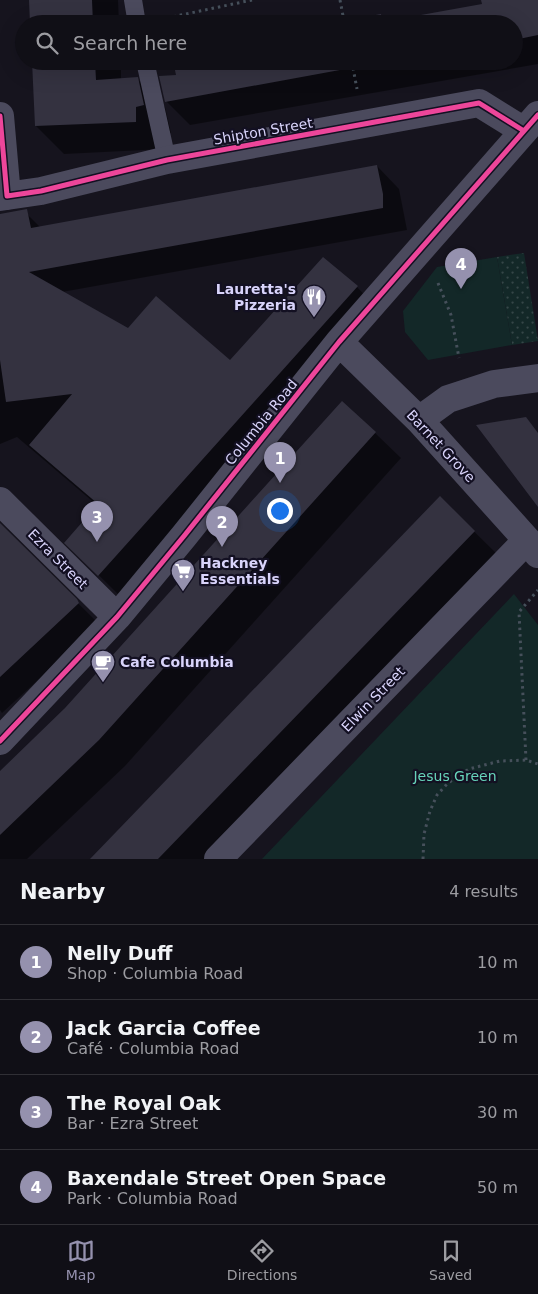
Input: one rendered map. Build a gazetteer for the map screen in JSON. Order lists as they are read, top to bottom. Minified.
{"streets":{"street":["Shipton Street","Columbia Road","Barnet Grove","Ezra Street","Elwin Street"]},"crossings":[["Shipton Street","Columbia Road"],["Columbia Road","Barnet Grove"],["Columbia Road","Ezra Street"],["Barnet Grove","Elwin Street"]],"parks":["Jesus Green"],"places":{"restaurant":["Lauretta's Pizzeria"],"supermarket":["Hackney Essentials"],"cafe":["Cafe Columbia"]},"page":{"search":"Search here","pins":["4","1","3","2"],"heading":["Nearby","4 results"],"list":[{"mark":"1","name":"Nelly Duff","note":"Shop · Columbia Road","value":"10 m"},{"mark":"2","name":"Jack Garcia Coffee","note":"Café · Columbia Road","value":"10 m"},{"mark":"3","name":"The Royal Oak","note":"Bar · Ezra Street","value":"30 m"},{"mark":"4","name":"Baxendale Street Open Space","note":"Park · Columbia Road","value":"50 m"}],"nav":["Map","Directions","Saved"]}}
